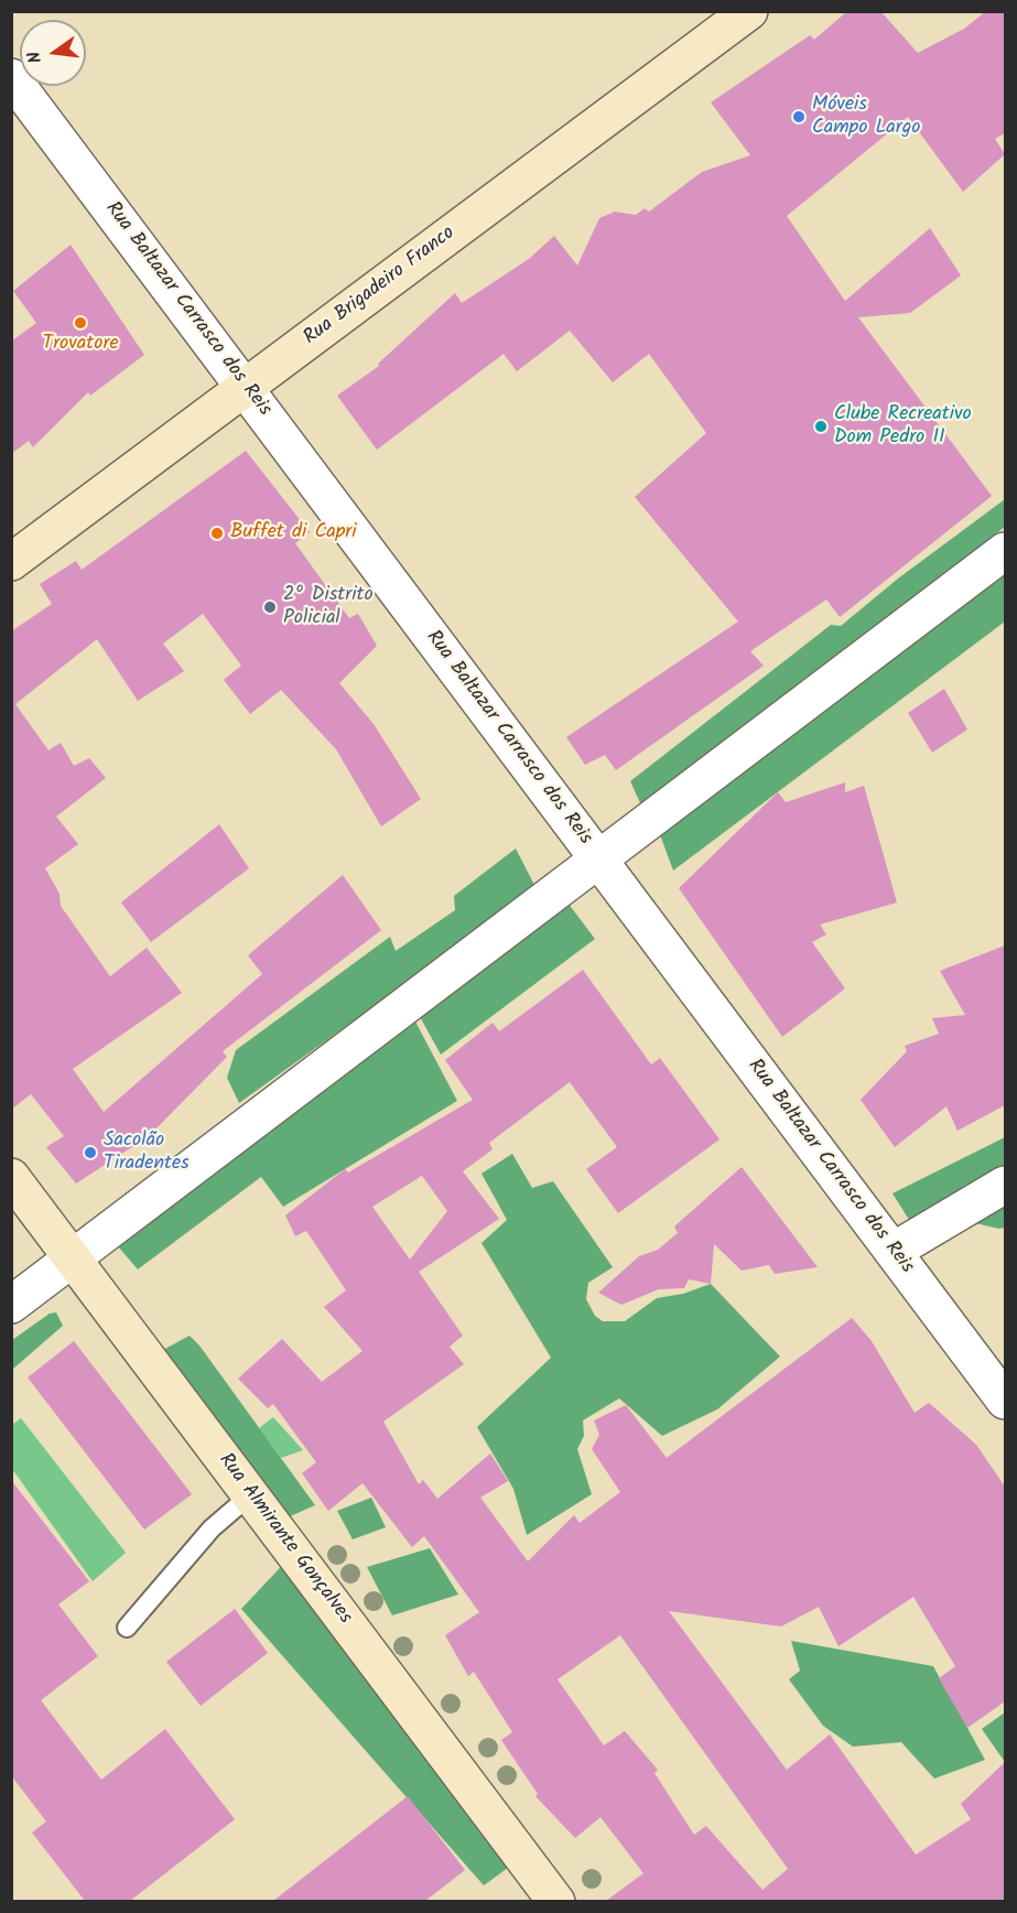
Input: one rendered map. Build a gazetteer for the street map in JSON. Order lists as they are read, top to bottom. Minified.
{"streets":{"main road":["Rua Brigadeiro Franco","Rua Almirante Gonçalves"],"street":["Rua Baltazar Carrasco dos Reis"]},"crossings":[["Rua Brigadeiro Franco","Rua Baltazar Carrasco dos Reis"]],"places":["Móveis Campo Largo","Trovatore","Clube Recreativo Dom Pedro II","Buffet di Capri","2º Distrito Policial","Sacolão Tiradentes"],"north":"left"}
